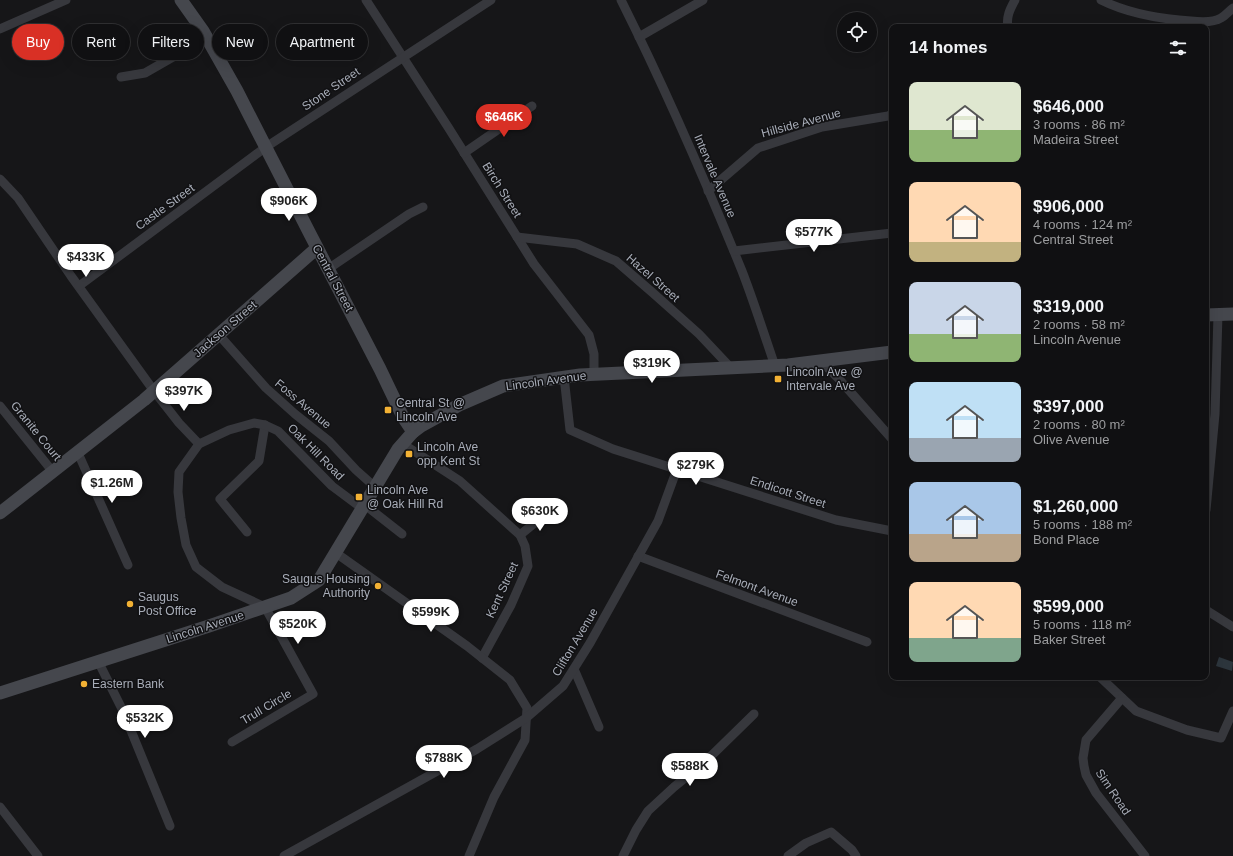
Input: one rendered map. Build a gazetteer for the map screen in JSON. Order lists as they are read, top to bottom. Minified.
{"streets":{"main road":["Central Street","Jackson Street","Lincoln Avenue"],"street":["Stone Street","Hillside Avenue","Intervale Avenue","Birch Street","Castle Street","Hazel Street","Foss Avenue","Granite Court","Oak Hill Road","Endicott Street","Felmont Avenue","Kent Street","Clifton Avenue","Trull Circle","Sim Road"]},"crossings":[["Stone Street","Birch Street"],["Stone Street","Castle Street"],["Stone Street","Central Street"],["Hillside Avenue","Intervale Avenue"],["Intervale Avenue","Lincoln Avenue"],["Birch Street","Hazel Street"],["Birch Street","Lincoln Avenue"],["Castle Street","Central Street"],["Central Street","Jackson Street"],["Central Street","Lincoln Avenue"],["Hazel Street","Lincoln Avenue"],["Jackson Street","Foss Avenue"],["Jackson Street","Granite Court"],["Lincoln Avenue","Foss Avenue"],["Lincoln Avenue","Oak Hill Road"],["Lincoln Avenue","Endicott Street"],["Lincoln Avenue","Trull Circle"],["Endicott Street","Clifton Avenue"],["Felmont Avenue","Clifton Avenue"]],"places":{"transit":["Lincoln Ave @ Intervale Ave","Central St @ Lincoln Ave","Lincoln Ave opp Kent St","Lincoln Ave @ Oak Hill Rd"],"other":["Saugus Housing Authority","Saugus Post Office","Eastern Bank"]},"page":{"chip":["Buy","Rent","Filters","New","Apartment"],"heading":"14 homes","list":[{"name":"$646,000","note":"3 rooms · 86 m² · Madeira Street"},{"name":"$906,000","note":"4 rooms · 124 m² · Central Street"},{"name":"$319,000","note":"2 rooms · 58 m² · Lincoln Avenue"},{"name":"$397,000","note":"2 rooms · 80 m² · Olive Avenue"},{"name":"$1,260,000","note":"5 rooms · 188 m² · Bond Place"},{"name":"$599,000","note":"5 rooms · 118 m² · Baker Street"}],"price":["$646K","$906K","$577K","$433K","$319K","$397K","$279K","$1.26M","$630K","$599K","$520K","$532K","$788K","$588K"]}}
